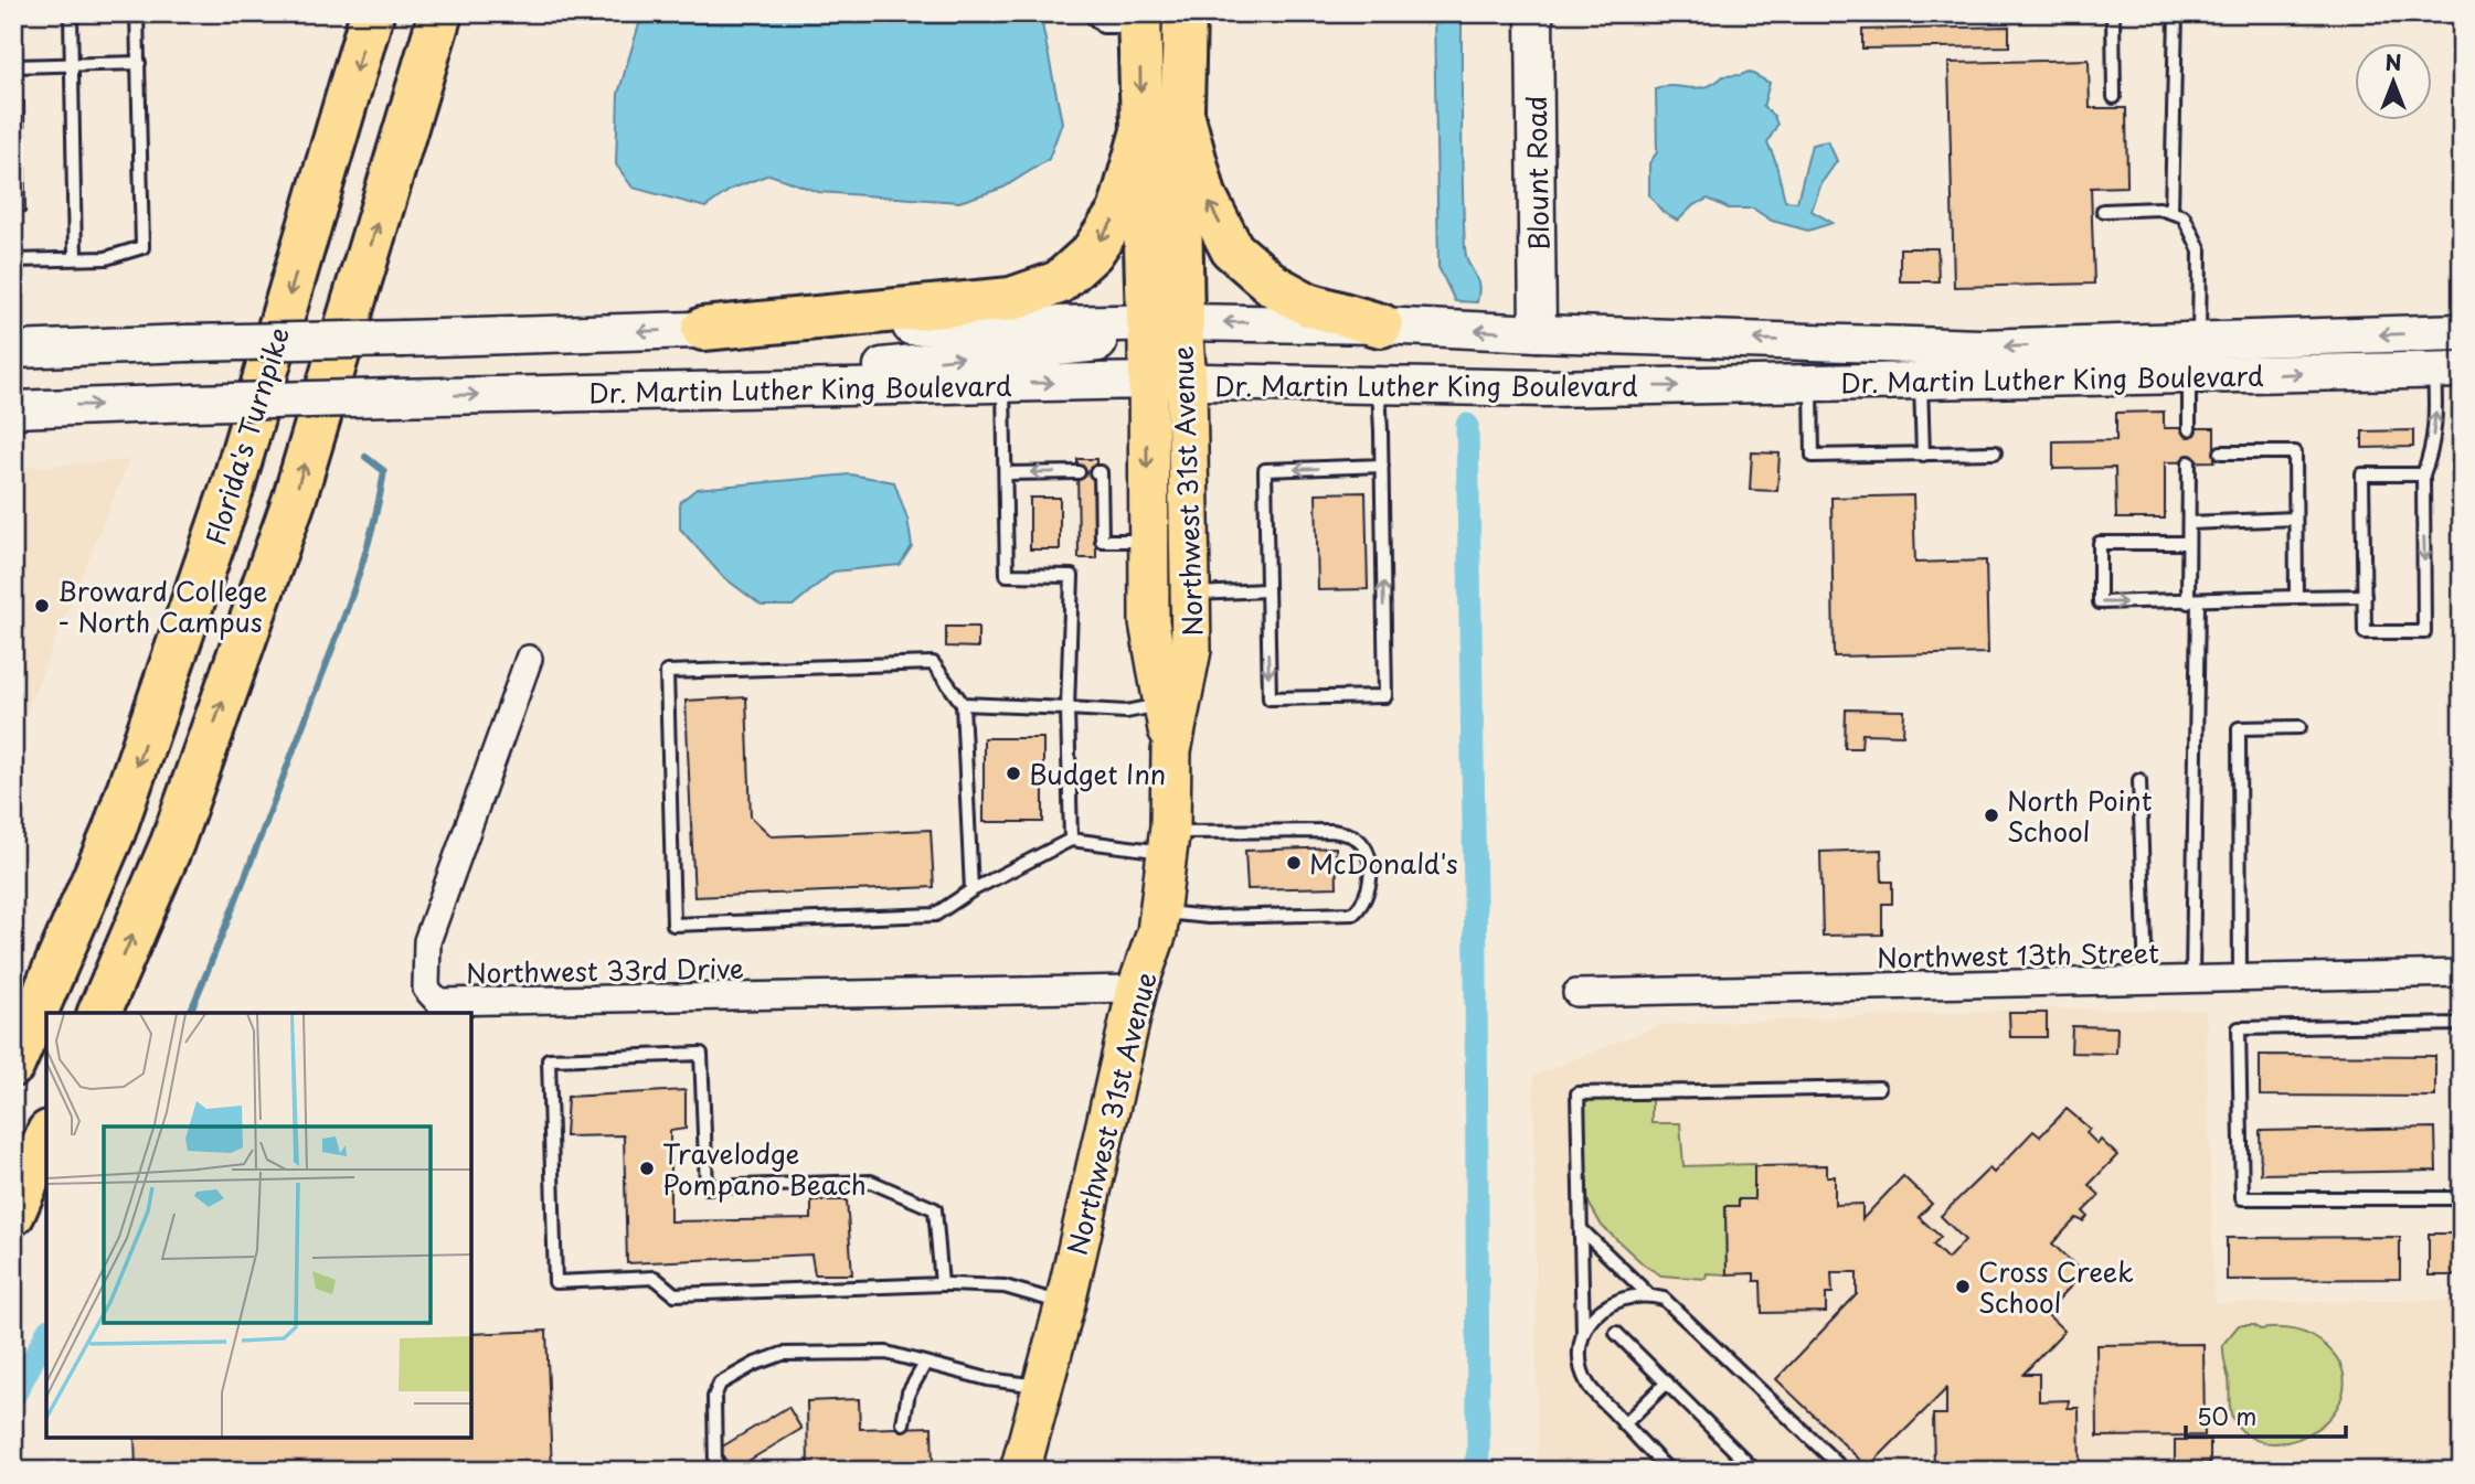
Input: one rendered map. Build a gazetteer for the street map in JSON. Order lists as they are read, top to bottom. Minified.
{"streets":{"highway":["Florida's Turnpike"],"main road":["Blount Road","Dr. Martin Luther King Boulevard","Northwest 31st Avenue"],"street":["Northwest 13th Street","Northwest 33rd Drive"]},"crossings":[["Blount Road","Dr. Martin Luther King Boulevard"],["Dr. Martin Luther King Boulevard","Northwest 31st Avenue"],["Northwest 31st Avenue","Northwest 33rd Drive"]],"places":["Broward College - North Campus","Budget Inn","North Point School","McDonald's","Travelodge Pompano Beach","Cross Creek School"],"scale_bar":"50 m","north":"top"}
